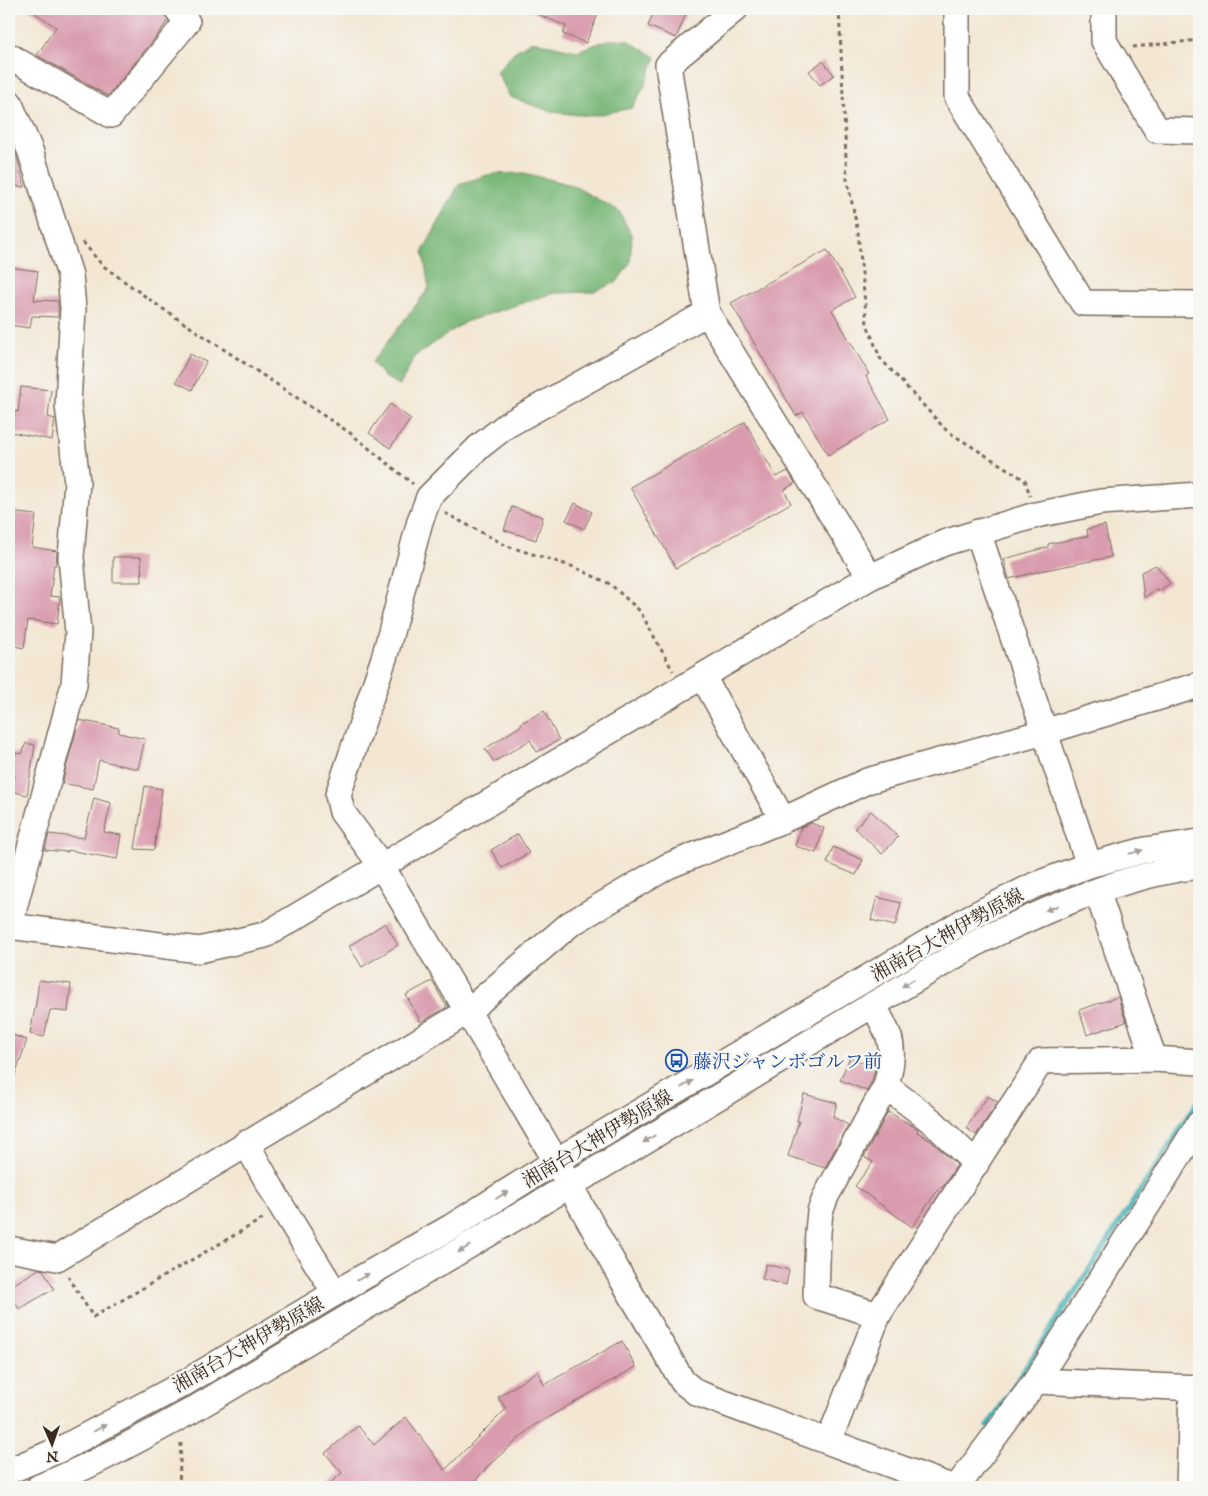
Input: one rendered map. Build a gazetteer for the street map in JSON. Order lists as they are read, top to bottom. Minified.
{"streets":{"street":["湘南台大神伊勢原線"]},"places":{"bus stop":["藤沢ジャンボゴルフ前"]},"north":"bottom"}
